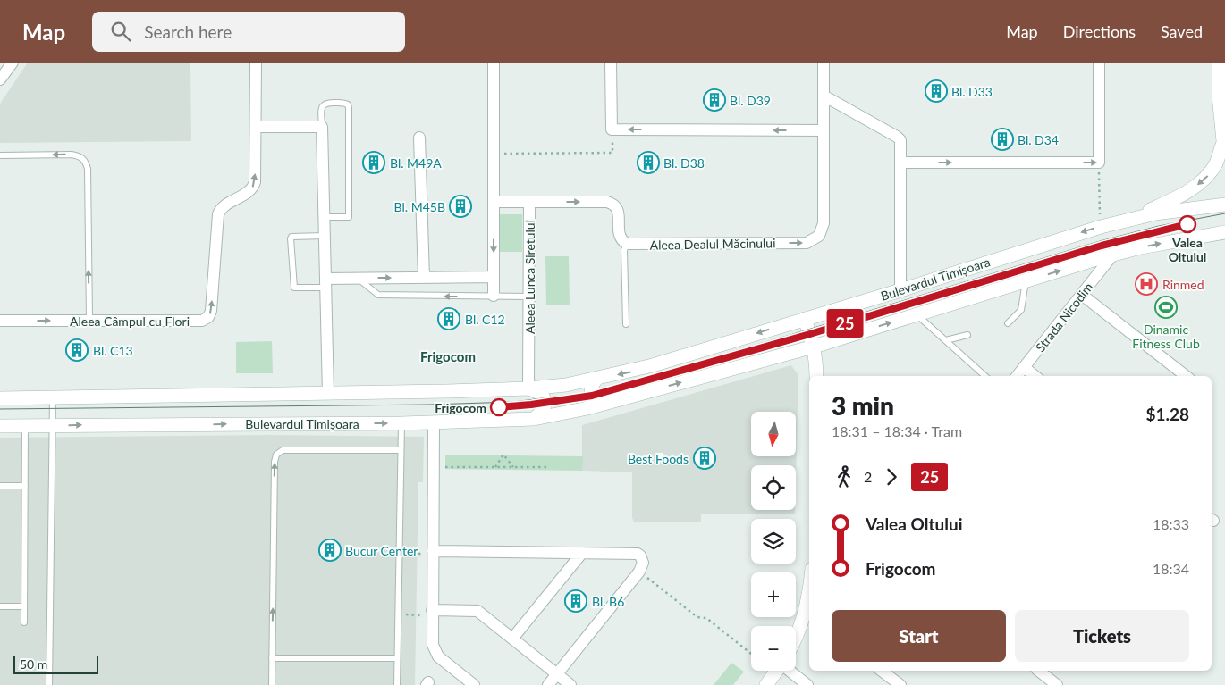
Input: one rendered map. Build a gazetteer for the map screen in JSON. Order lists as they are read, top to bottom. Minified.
{"streets":{"main road":["Bulevardul Timișoara"],"street":["Aleea Dealul Măcinului","Aleea Lunca Siretului","Strada Nicodim","Aleea Câmpul cu Flori"]},"crossings":[["Aleea Lunca Siretului","Bulevardul Timișoara"],["Bulevardul Timișoara","Strada Nicodim"]],"districts":["Frigocom"],"places":{"building":["Bl. D33","Bl. D39","Bl. D34","Bl. M49A","Bl. D38","Bl. M45B","Bl. C12","Bl. C13","Best Foods","Bucur Center","Bl. B6"],"other":["Valea Oltului","Frigocom"],"hospital":["Rinmed"],"sports":["Dinamic Fitness Club"]},"lines":["tram line 25"],"scale_bar":"50 m","north":"bottom","page":{"header":"Map","search":"Search here","nav":["Map","Directions","Saved"],"on_map":"25","heading":["3 min","18:31 – 18:34 · Tram","$1.28"],"map_buttons":["+","−"],"legs":["2","25"],"list":[{"name":"Valea Oltului","value":"18:33"},{"name":"Frigocom","value":"18:34"}],"buttons":["Start","Tickets"],"scale":"50 m"}}
